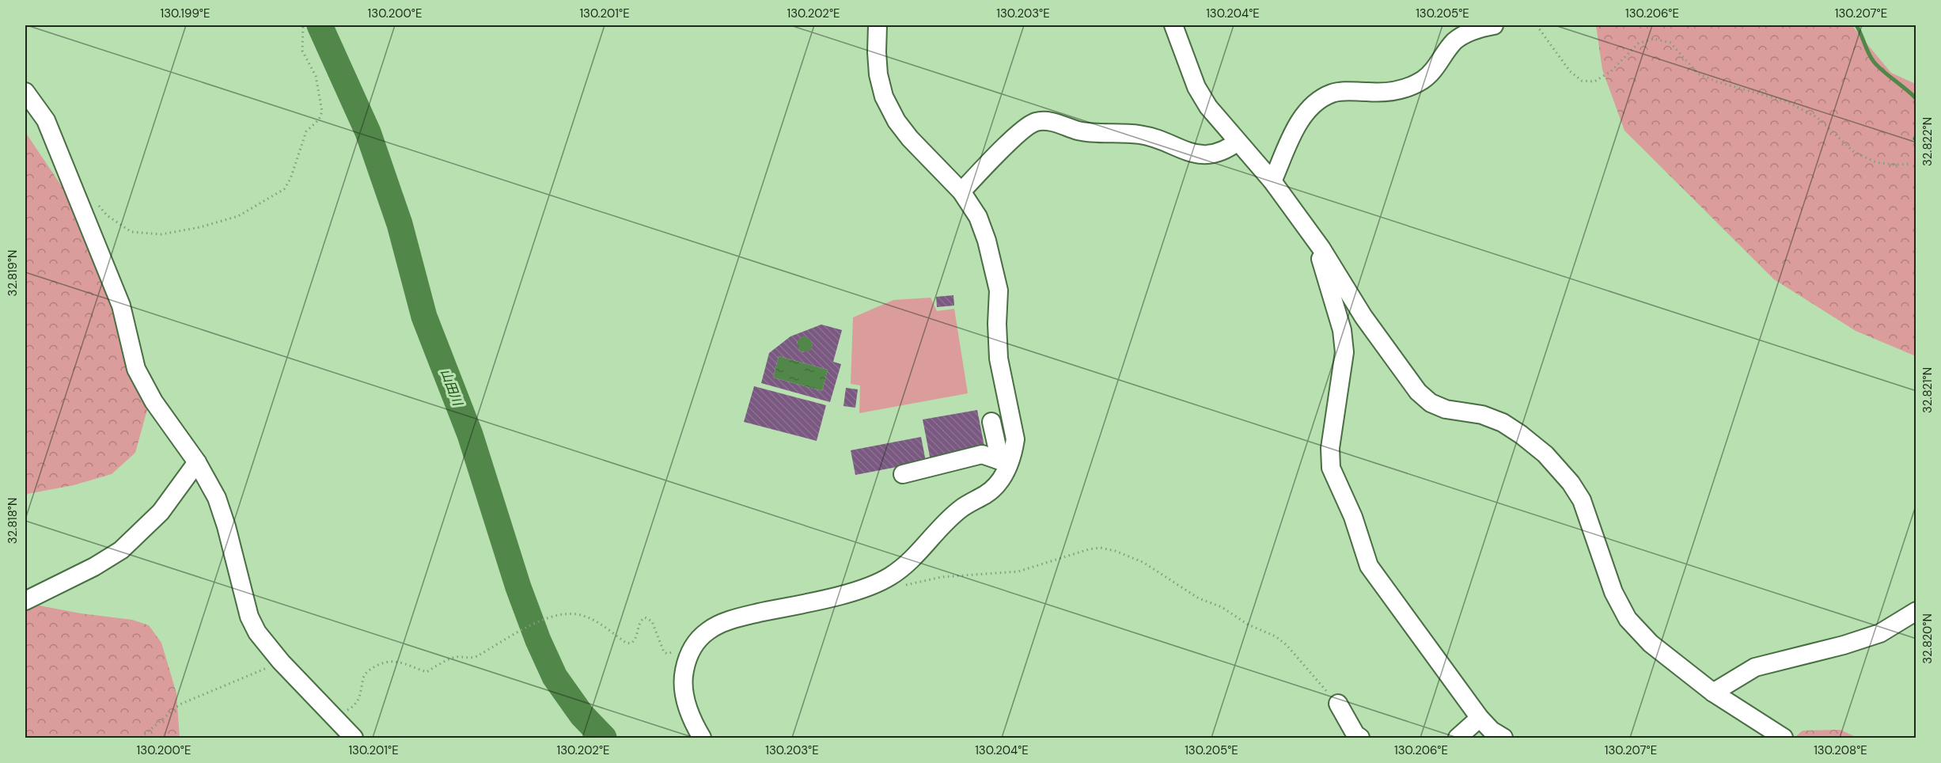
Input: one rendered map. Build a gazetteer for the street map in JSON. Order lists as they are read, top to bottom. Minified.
{"water":["山田川"],"coordinates":["130.199°E","130.200°E","130.201°E","130.202°E","130.203°E","130.204°E","130.205°E","130.206°E","130.207°E","32.822°N","32.819°N","32.821°N","32.818°N","32.820°N","130.208°E"]}
